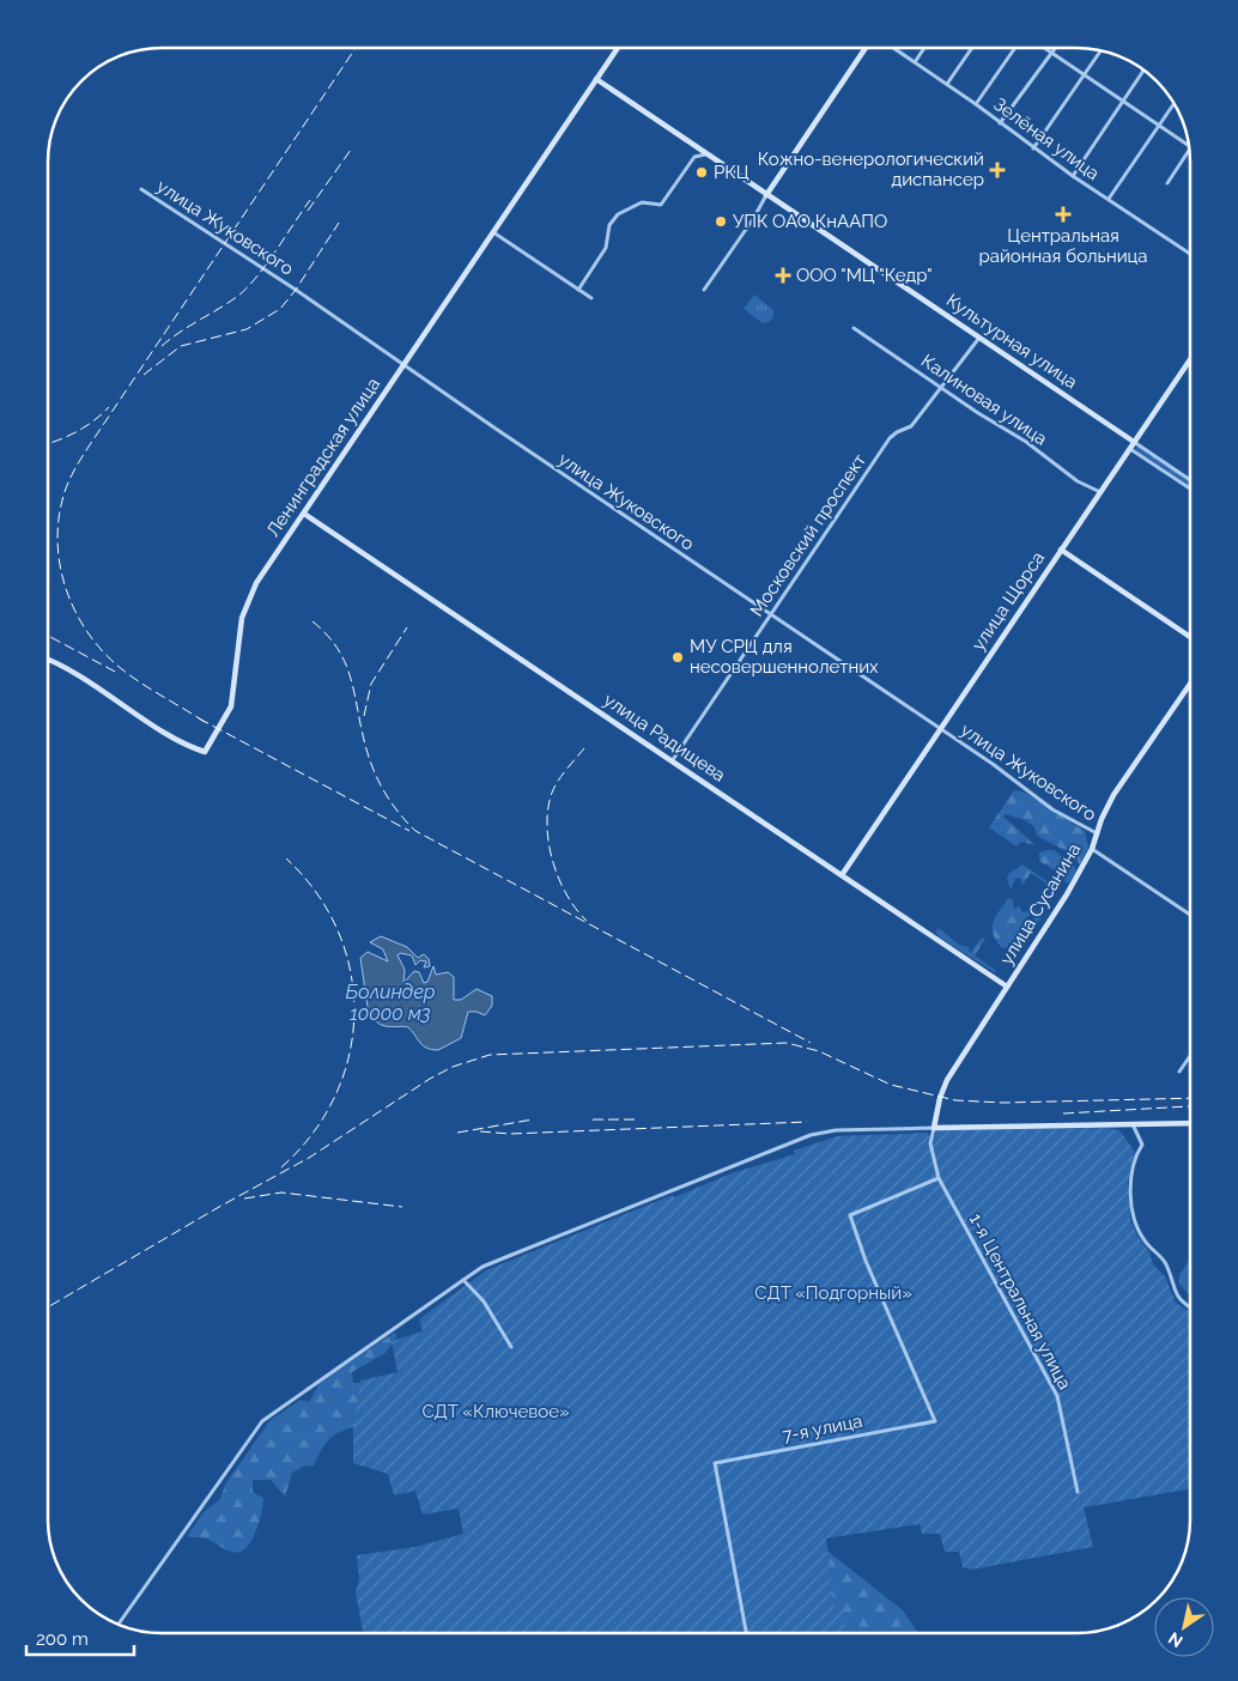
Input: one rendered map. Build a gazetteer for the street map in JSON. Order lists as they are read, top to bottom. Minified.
{"streets":{"street":["Зелёная улица","улица Жуковского","Культурная улица","Калиновая улица","Ленинградская улица","Московский проспект","улица Щорса","улица Радищева","улица Сусанина","1-я Центральная улица","7-я улица"]},"crossings":[["улица Жуковского","Ленинградская улица"],["улица Жуковского","Московский проспект"],["улица Жуковского","улица Щорса"],["улица Жуковского","улица Сусанина"],["Культурная улица","Ленинградская улица"],["Культурная улица","Московский проспект"],["Культурная улица","улица Щорса"],["Калиновая улица","Московский проспект"],["Калиновая улица","улица Щорса"],["Ленинградская улица","улица Радищева"],["Московский проспект","улица Радищева"],["улица Щорса","улица Радищева"],["улица Радищева","улица Сусанина"],["улица Сусанина","1-я Центральная улица"],["1-я Центральная улица","7-я улица"]],"water":["Болиндер 10000 м3"],"parks":["СДТ «Подгорный»","СДТ «Ключевое»"],"places":{"health":["Кожно-венерологический диспансер","Центральная районная больница","ООО \"МЦ \"Кедр\""],"other":["РКЦ","УПК ОАО КнААПО","МУ СРЦ для несовершеннолетних"]},"scale_bar":"200 m","north":"bottom left"}
